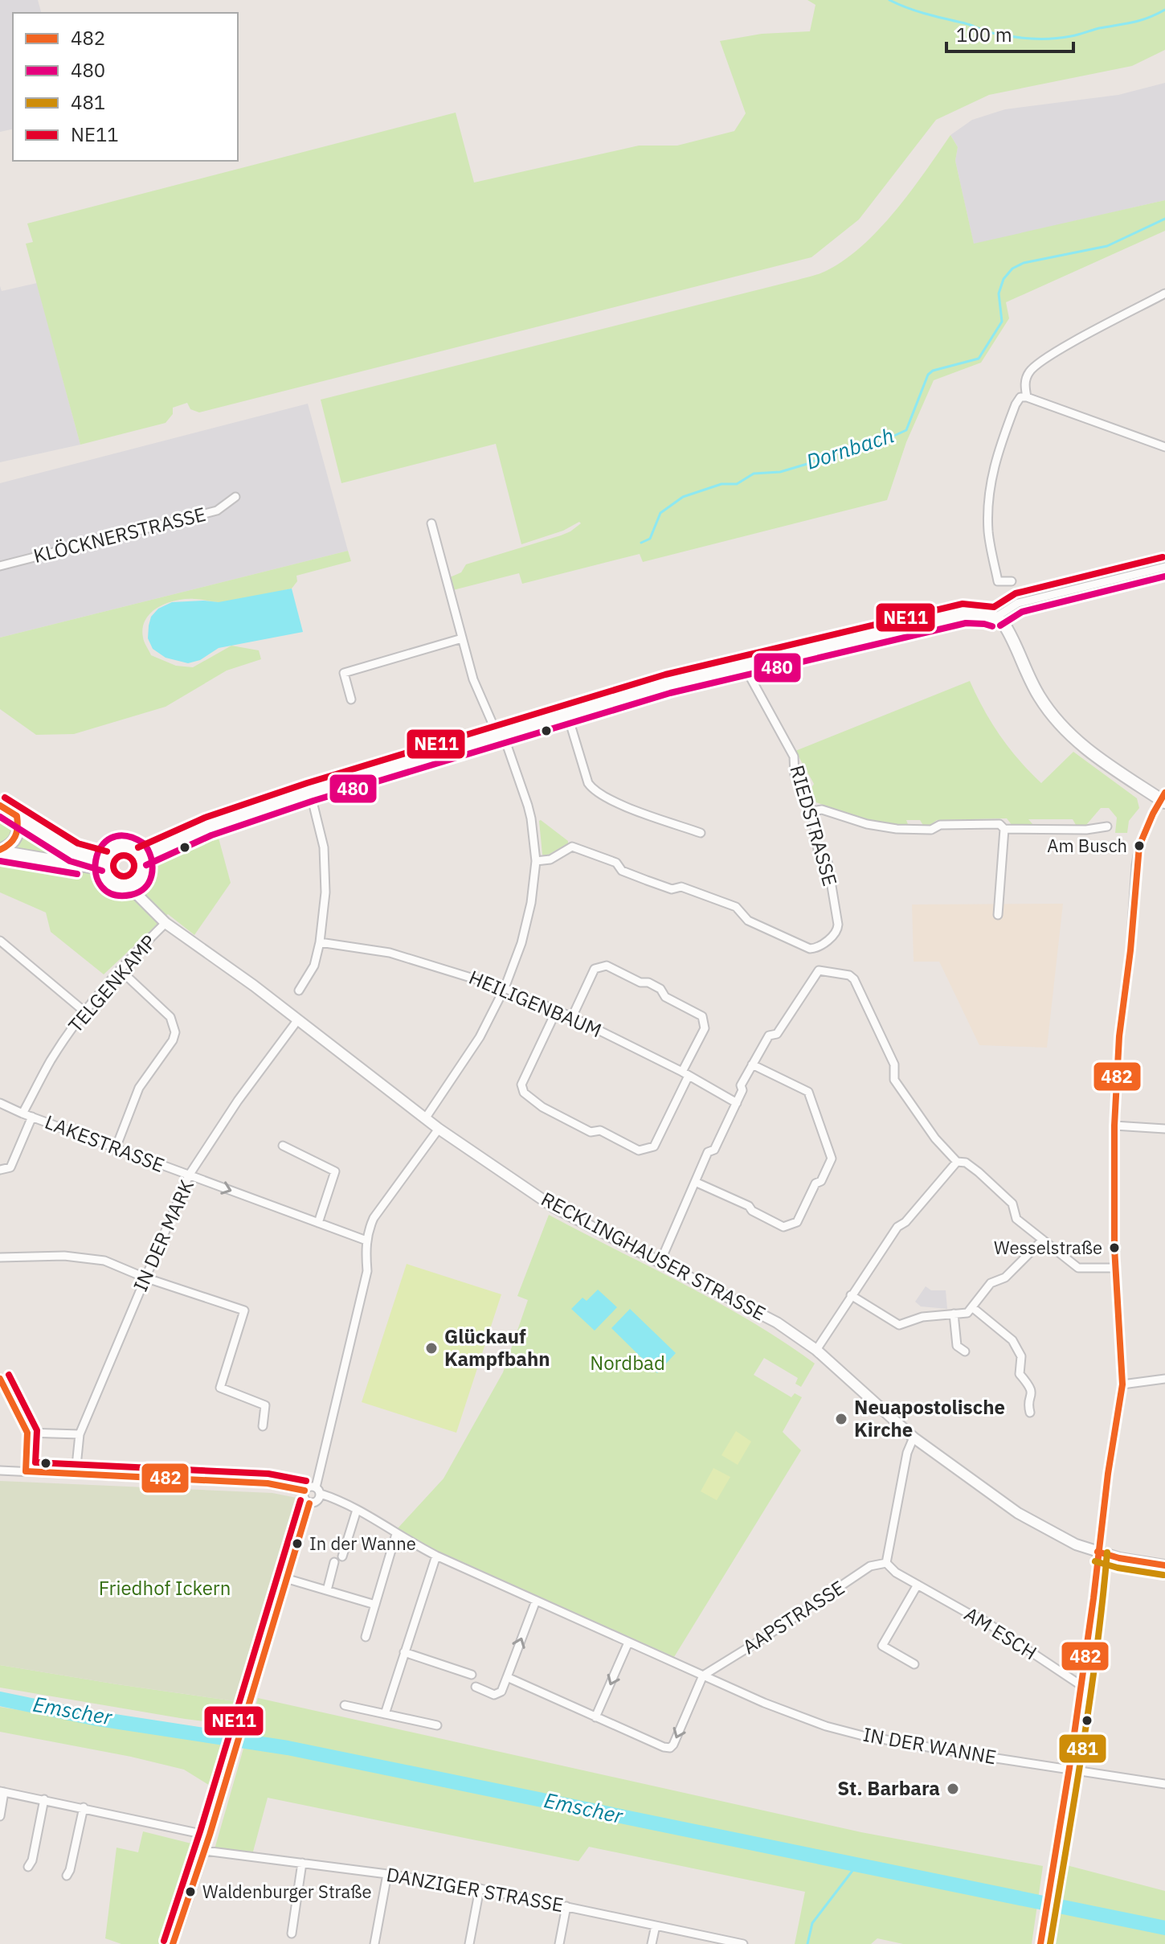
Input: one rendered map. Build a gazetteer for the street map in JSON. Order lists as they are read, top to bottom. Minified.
{"streets":{"main road":["RECKLINGHAUSER STRASSE"],"street":["KLÖCKNERSTRASSE","RIEDSTRASSE","TELGENKAMP","HEILIGENBAUM","LAKESTRASSE","IN DER MARK","AAPSTRASSE","AM ESCH","IN DER WANNE","DANZIGER STRASSE"]},"crossings":[["TELGENKAMP","LAKESTRASSE"],["TELGENKAMP","RECKLINGHAUSER STRASSE"],["LAKESTRASSE","IN DER MARK"],["IN DER MARK","RECKLINGHAUSER STRASSE"],["AAPSTRASSE","AM ESCH"],["AAPSTRASSE","IN DER WANNE"]],"one_way":["LAKESTRASSE"],"water":["Dornbach","Emscher"],"parks":["Nordbad","Friedhof Ickern"],"places":["Am Busch","Wesselstraße","Glückauf Kampfbahn","Neuapostolische Kirche","In der Wanne","St. Barbara","Waldenburger Straße"],"lines":["transit line NE11","transit line 480","transit line 482","transit line 481"],"legend":["482","480","481","NE11"],"scale_bar":"100 m"}
